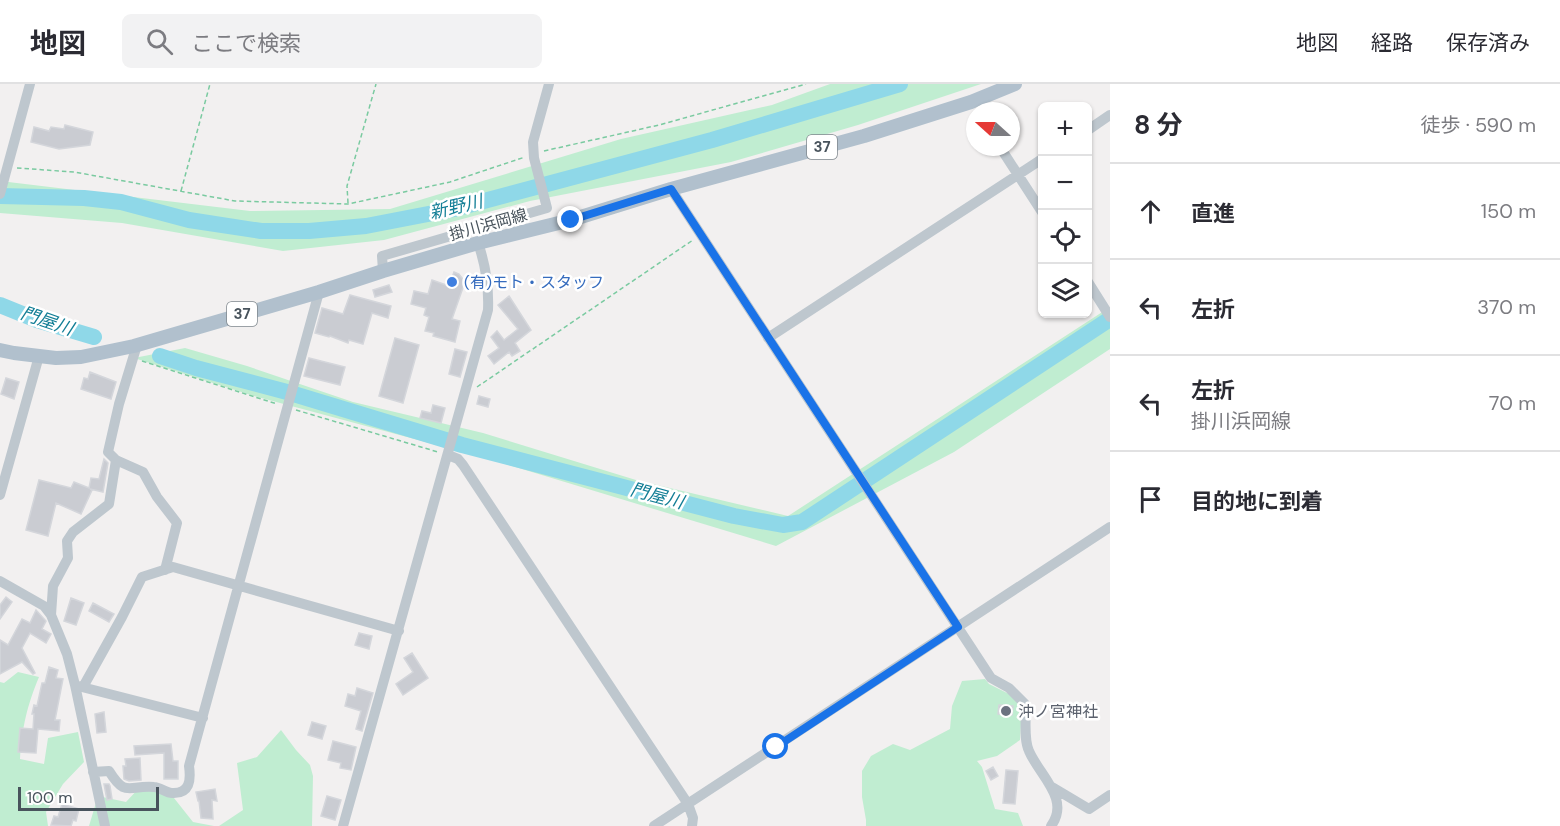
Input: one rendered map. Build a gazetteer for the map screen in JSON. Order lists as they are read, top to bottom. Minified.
{"streets":{"main road":["37","掛川浜岡線"]},"water":["新野川","門屋川"],"places":["(有)モト・スタッフ","沖ノ宮神社"],"scale_bar":"100 m","north":"left","page":{"header":"地図","search":"ここで検索","nav":["地図","経路","保存済み"],"heading":["8 分","徒歩 · 590 m"],"map_buttons":["+","−"],"list":[["直進","150 m"],["左折","370 m"],["左折","掛川浜岡線","70 m"],"目的地に到着"],"scale":"100 m"}}
